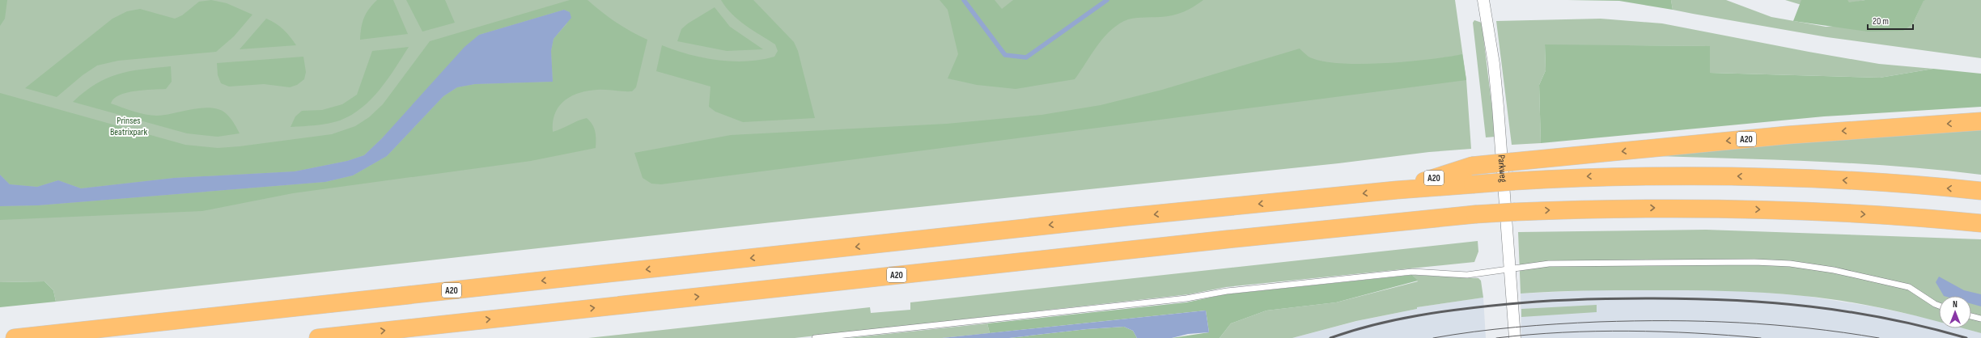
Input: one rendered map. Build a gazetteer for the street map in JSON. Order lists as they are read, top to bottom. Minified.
{"streets":{"highway":["A20"],"street":["Parkweg"]},"parks":["Prinses Beatrixpark"],"scale_bar":"20 m","north":"top"}
